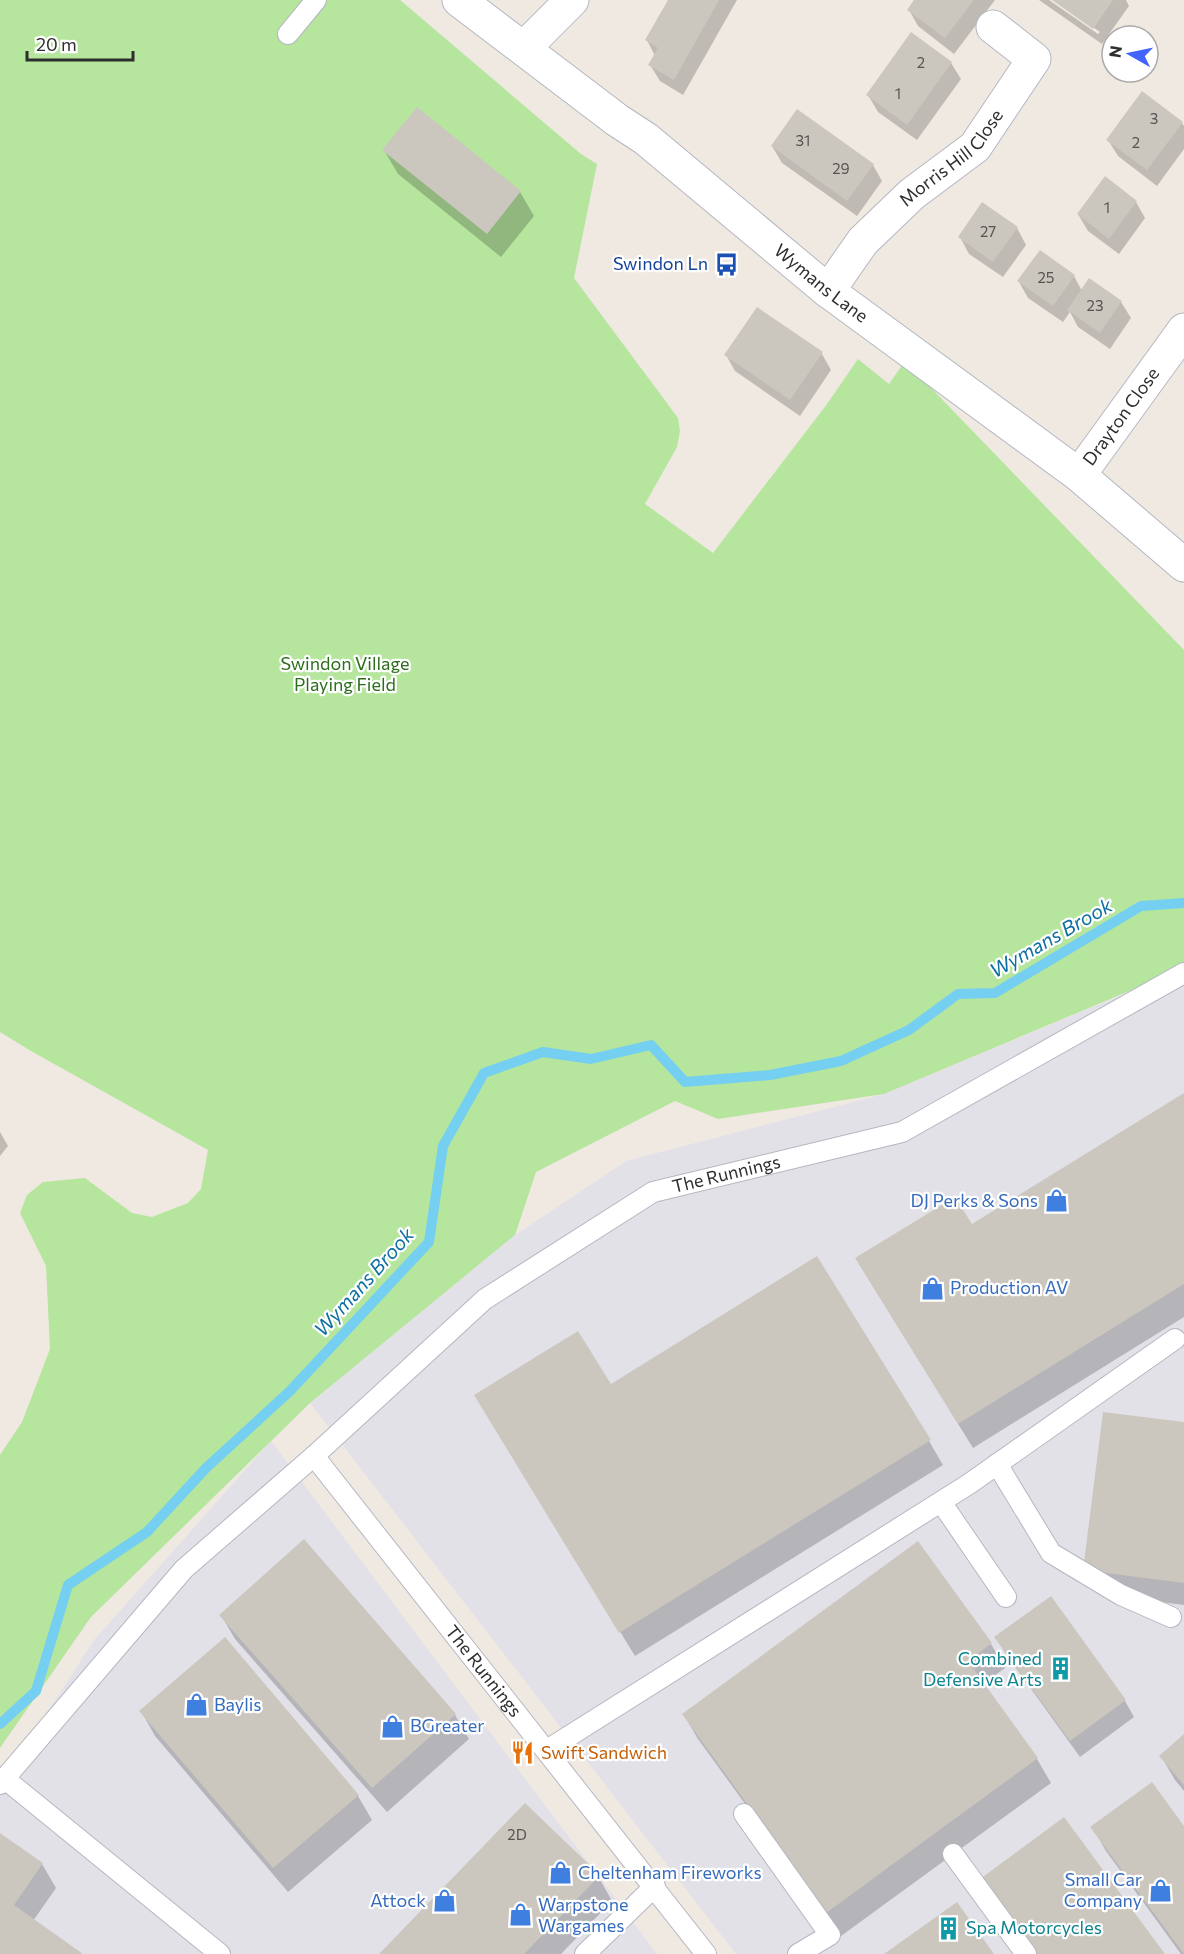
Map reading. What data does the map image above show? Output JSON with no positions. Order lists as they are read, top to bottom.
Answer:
{
  "streets": {
    "street": ["Morris Hill Close", "Wymans Lane", "Drayton Close"],
    "lane": ["The Runnings"]
  },
  "crossings": [
    ["Morris Hill Close", "Wymans Lane"],
    ["Wymans Lane", "Drayton Close"]
  ],
  "water": ["Wymans Brook"],
  "parks": ["Swindon Village Playing Field"],
  "places": {
    "bus stop": ["Swindon Ln"],
    "shop": [
      "DJ Perks & Sons",
      "Production AV",
      "Baylis",
      "BGreater",
      "Cheltenham Fireworks",
      "Small Car Company",
      "Attock",
      "Warpstone Wargames"
    ],
    "building": ["Combined Defensive Arts", "Spa Motorcycles"],
    "restaurant": ["Swift Sandwich"]
  },
  "house_numbers": [
    "2",
    "1",
    "3",
    "31",
    "2",
    "29",
    "1",
    "27",
    "25",
    "23",
    "2D"
  ],
  "scale_bar": "20 m",
  "north": "left"
}
